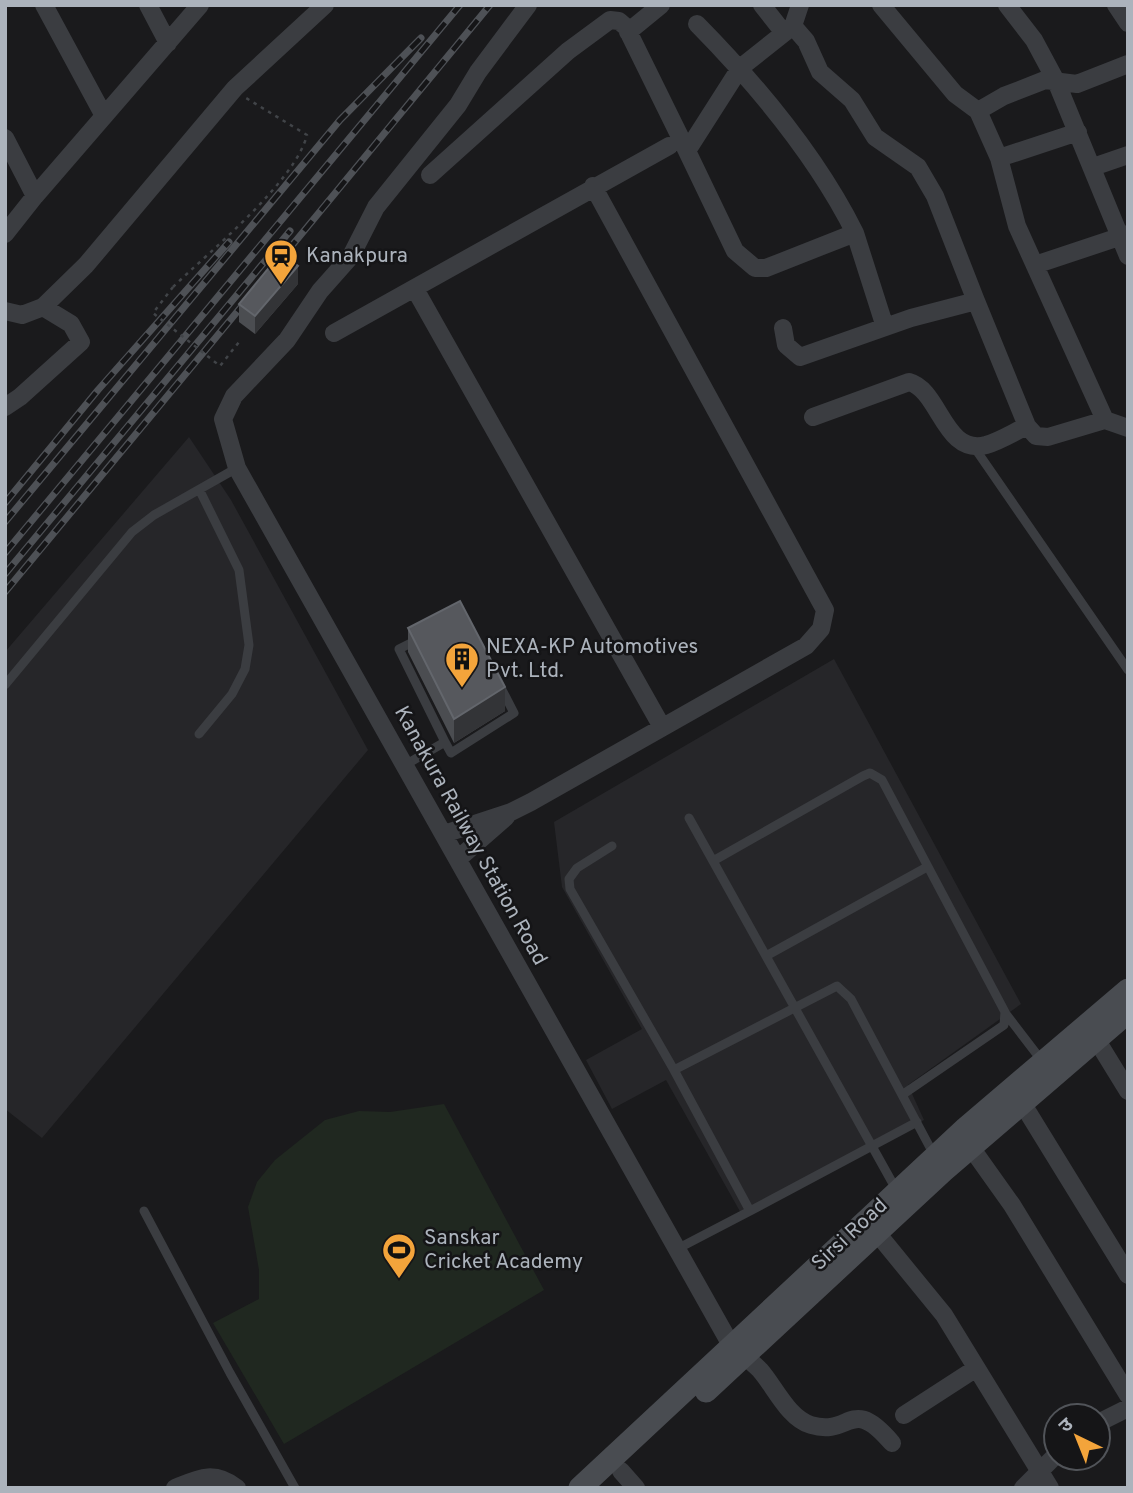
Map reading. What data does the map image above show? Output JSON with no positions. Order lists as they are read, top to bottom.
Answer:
{
  "streets": {
    "main road": ["Sirsi Road"],
    "street": ["Kanakura Railway Station Road"]
  },
  "crossings": [
    ["Kanakura Railway Station Road", "Sirsi Road"]
  ],
  "places": {
    "station": ["Kanakpura"],
    "building": ["NEXA-KP Automotives Pvt. Ltd."],
    "sports": ["Sanskar Cricket Academy"]
  },
  "north": "top left"
}
